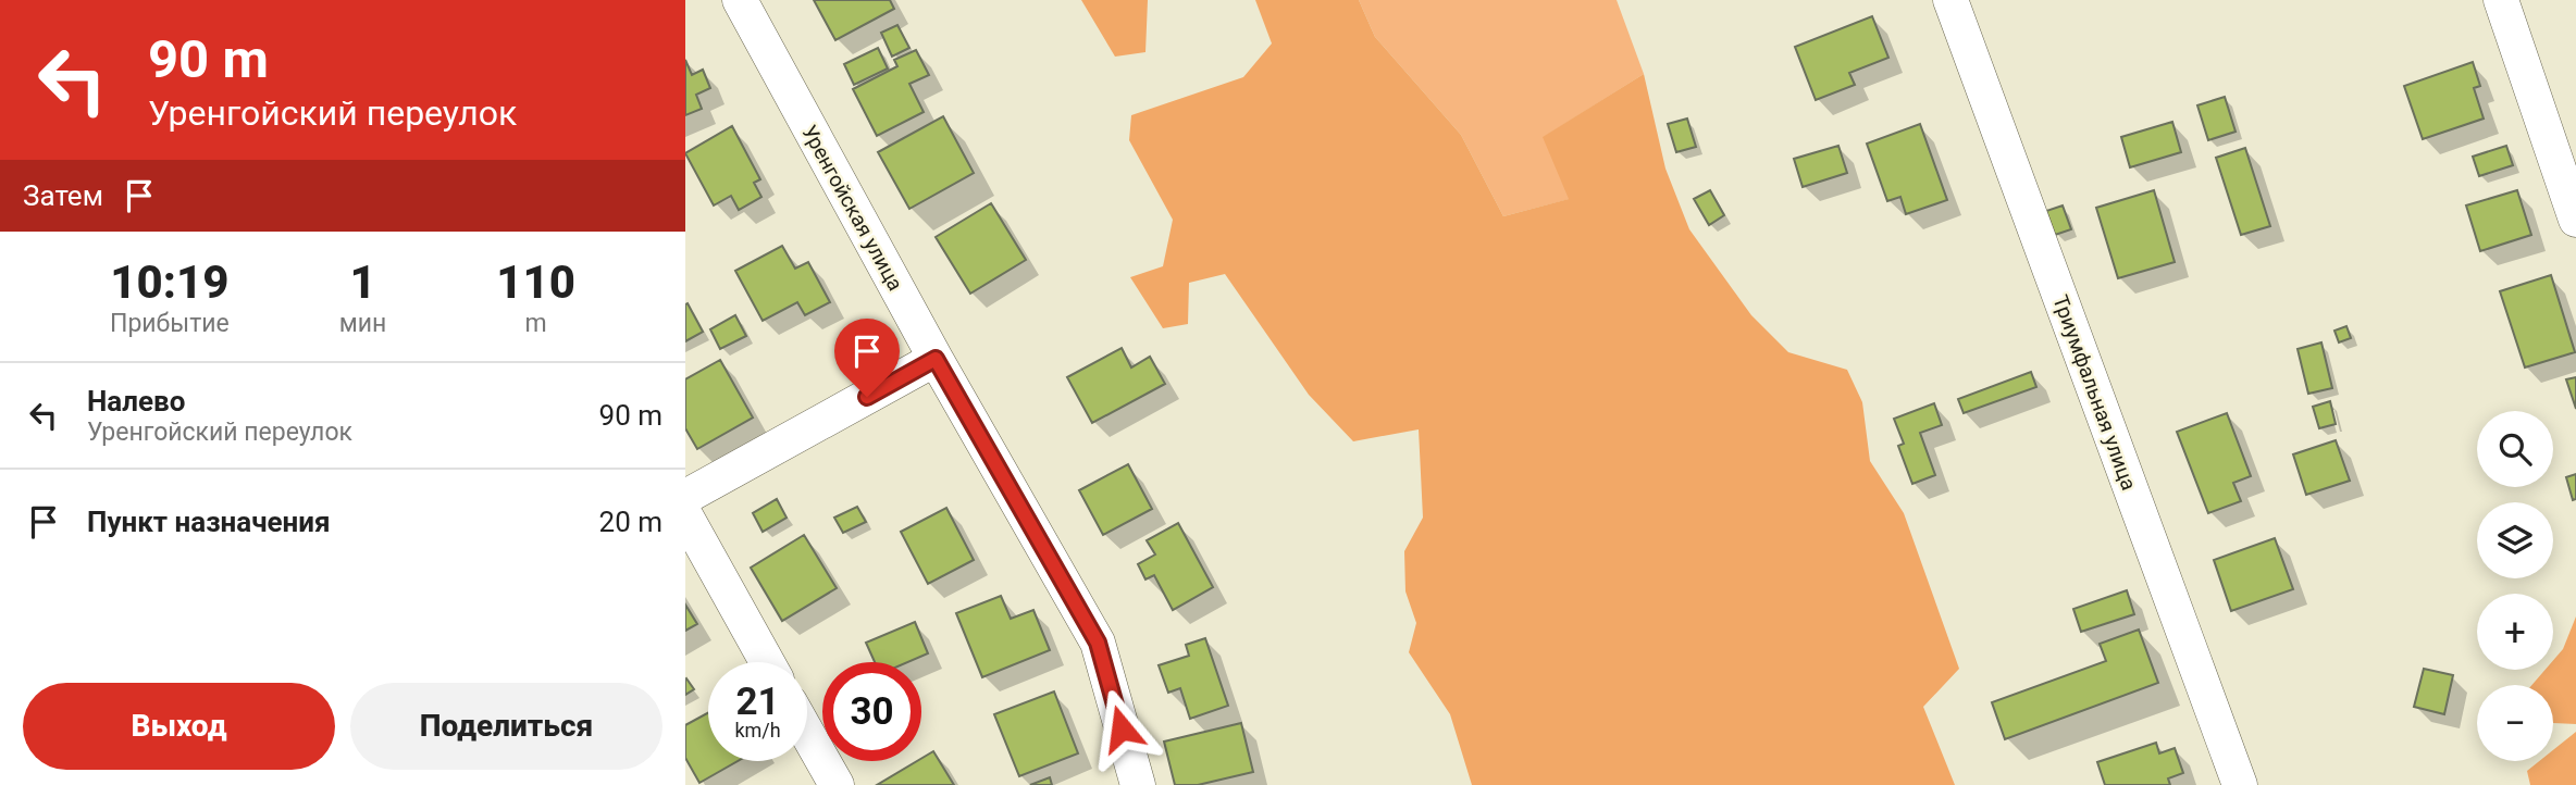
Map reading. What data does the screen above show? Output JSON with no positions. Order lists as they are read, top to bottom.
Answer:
{
  "streets": {
    "street": ["Уренгойская улица", "Триумфальная улица"]
  },
  "page": {
    "turn": ["90 m", "Уренгойский переулок"],
    "then": "Затем",
    "eta": [
      "10:19",
      "Прибытие",
      "1",
      "мин",
      "110",
      "m"
    ],
    "list": [
      {
        "name": "Налево",
        "note": "Уренгойский переулок",
        "value": "90 m"
      },
      {
        "name": "Пункт назначения",
        "value": "20 m"
      }
    ],
    "map_buttons": ["+", "−"],
    "speed": "21 km/h",
    "limit": "30",
    "buttons": ["Выход", "Поделиться"]
  }
}
